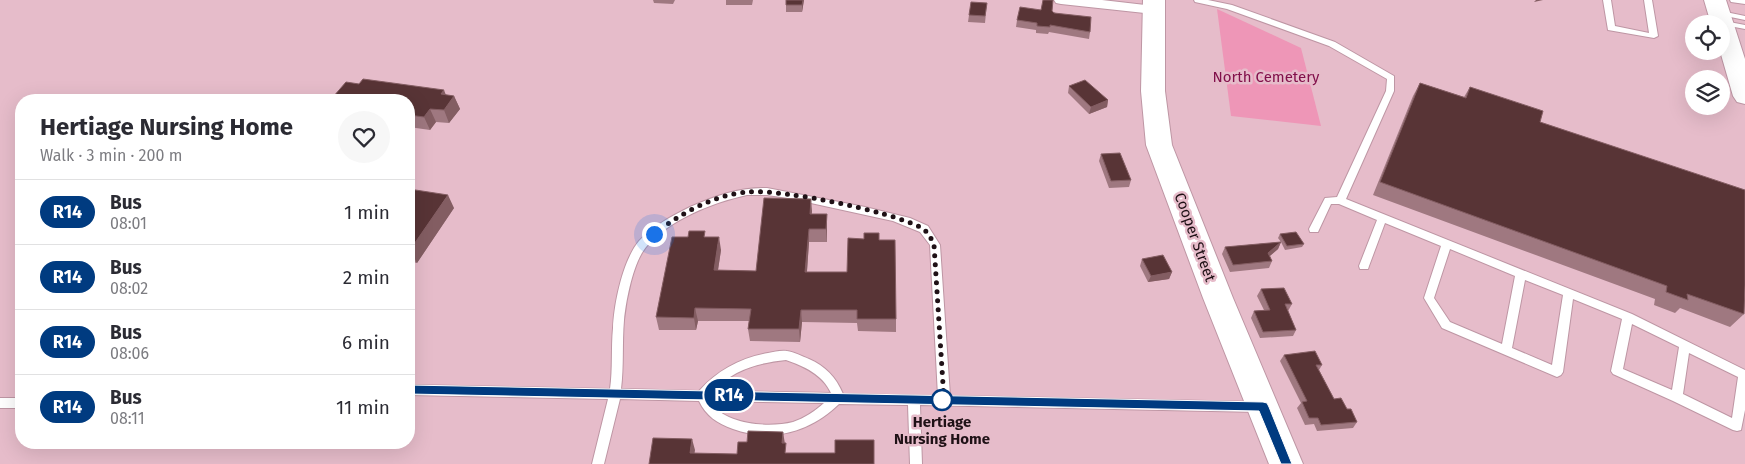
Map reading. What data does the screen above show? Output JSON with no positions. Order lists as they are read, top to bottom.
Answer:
{
  "streets": {
    "street": ["Cooper Street"]
  },
  "parks": ["North Cemetery"],
  "places": ["Hertiage Nursing Home"],
  "lines": ["bus line R14"],
  "page": {
    "on_map": "R14",
    "heading": ["Hertiage Nursing Home", "Walk · 3 min · 200 m"],
    "list": [
      {
        "mark": "R14",
        "name": "Bus",
        "note": "08:01",
        "value": "1 min"
      },
      {
        "mark": "R14",
        "name": "Bus",
        "note": "08:02",
        "value": "2 min"
      },
      {
        "mark": "R14",
        "name": "Bus",
        "note": "08:06",
        "value": "6 min"
      },
      {
        "mark": "R14",
        "name": "Bus",
        "note": "08:11",
        "value": "11 min"
      }
    ]
  }
}
